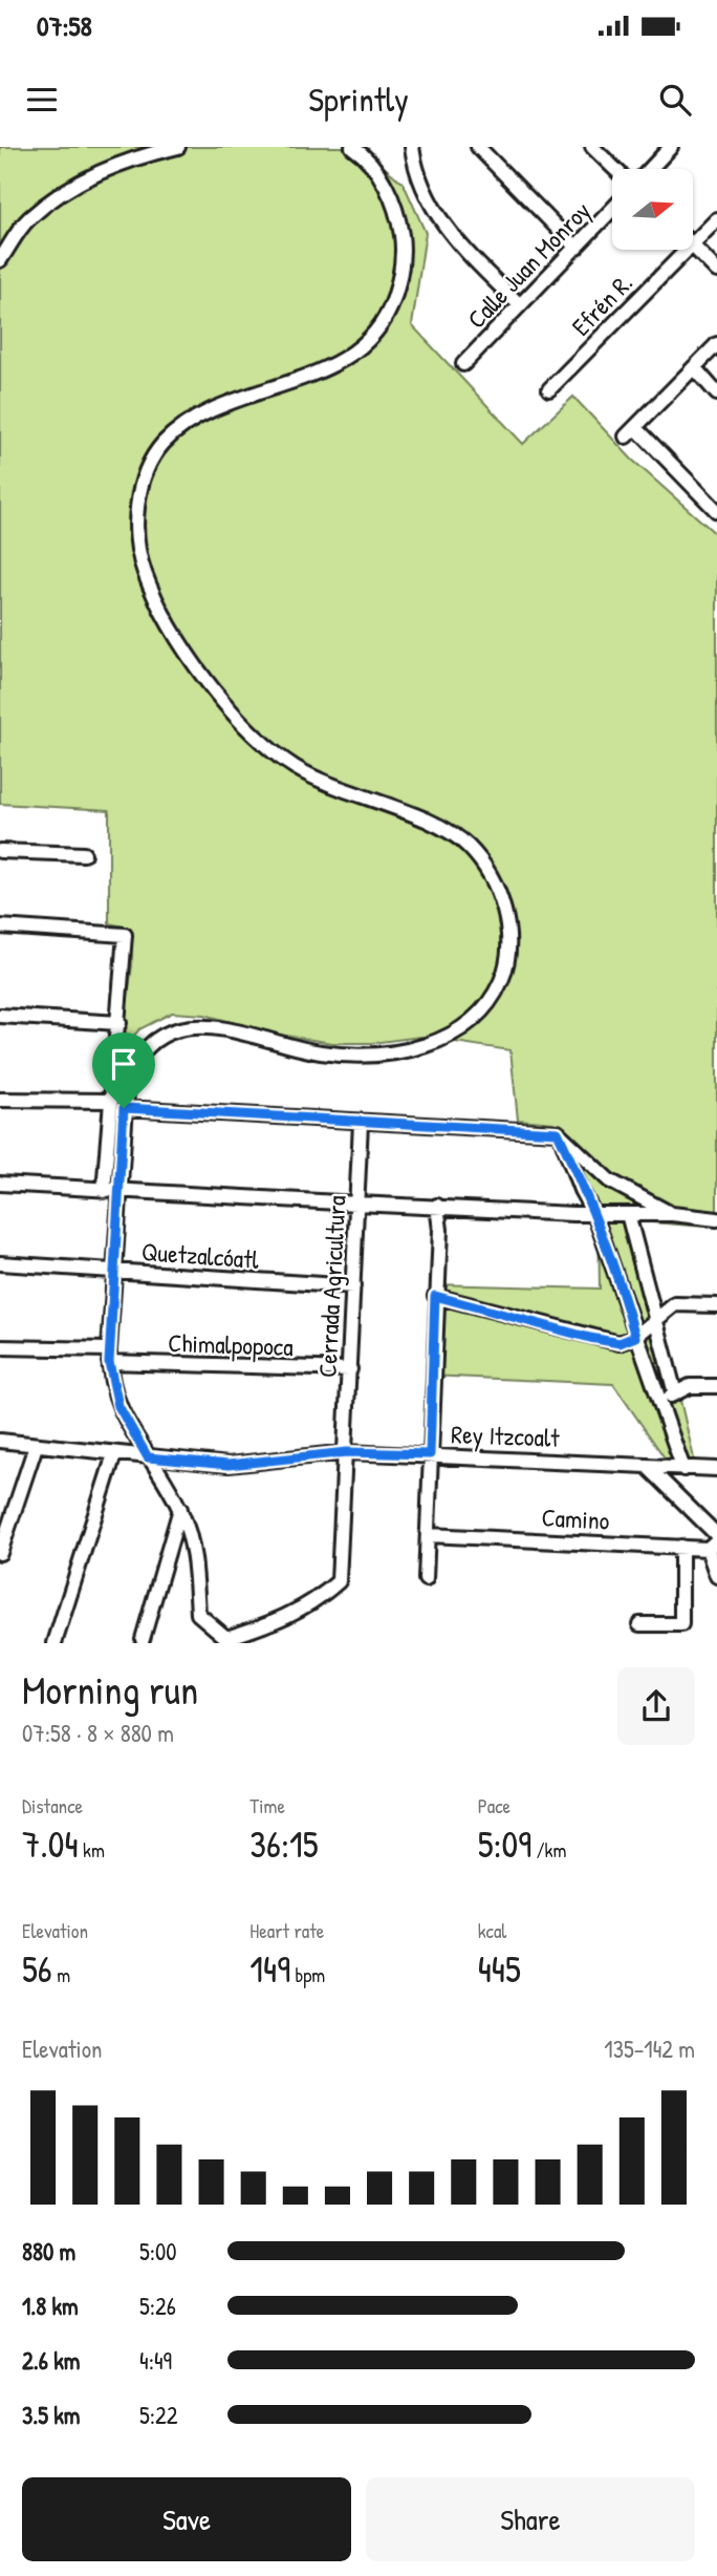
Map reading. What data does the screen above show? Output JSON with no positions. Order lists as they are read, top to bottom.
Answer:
{
  "streets": {
    "street": [
      "Calle Juan Monroy",
      "Efrén R.",
      "Quetzalcóatl",
      "Cerrada Agricultura",
      "Chimalpopoca",
      "Rey Itzcoalt",
      "Camino"
    ]
  },
  "crossings": [
    ["Quetzalcóatl", "Cerrada Agricultura"],
    ["Cerrada Agricultura", "Chimalpopoca"],
    ["Cerrada Agricultura", "Rey Itzcoalt"]
  ],
  "north": "right",
  "page": {
    "status": "07:58",
    "header": "Sprintly",
    "heading": ["Morning run", "07:58 · 8 × 880 m"],
    "stats": [
      ["Distance", "7.04 km"],
      ["Time", "36:15"],
      ["Pace", "5:09 /km"],
      ["Elevation", "56 m"],
      ["Heart rate", "149 bpm"],
      ["kcal", "445"]
    ],
    "chart": ["Elevation", "135–142 m"],
    "list": [
      {
        "name": "880 m",
        "note": "5:00"
      },
      {
        "name": "1.8 km",
        "note": "5:26"
      },
      {
        "name": "2.6 km",
        "note": "4:49"
      },
      {
        "name": "3.5 km",
        "note": "5:22"
      }
    ],
    "buttons": ["Save", "Share"]
  }
}
